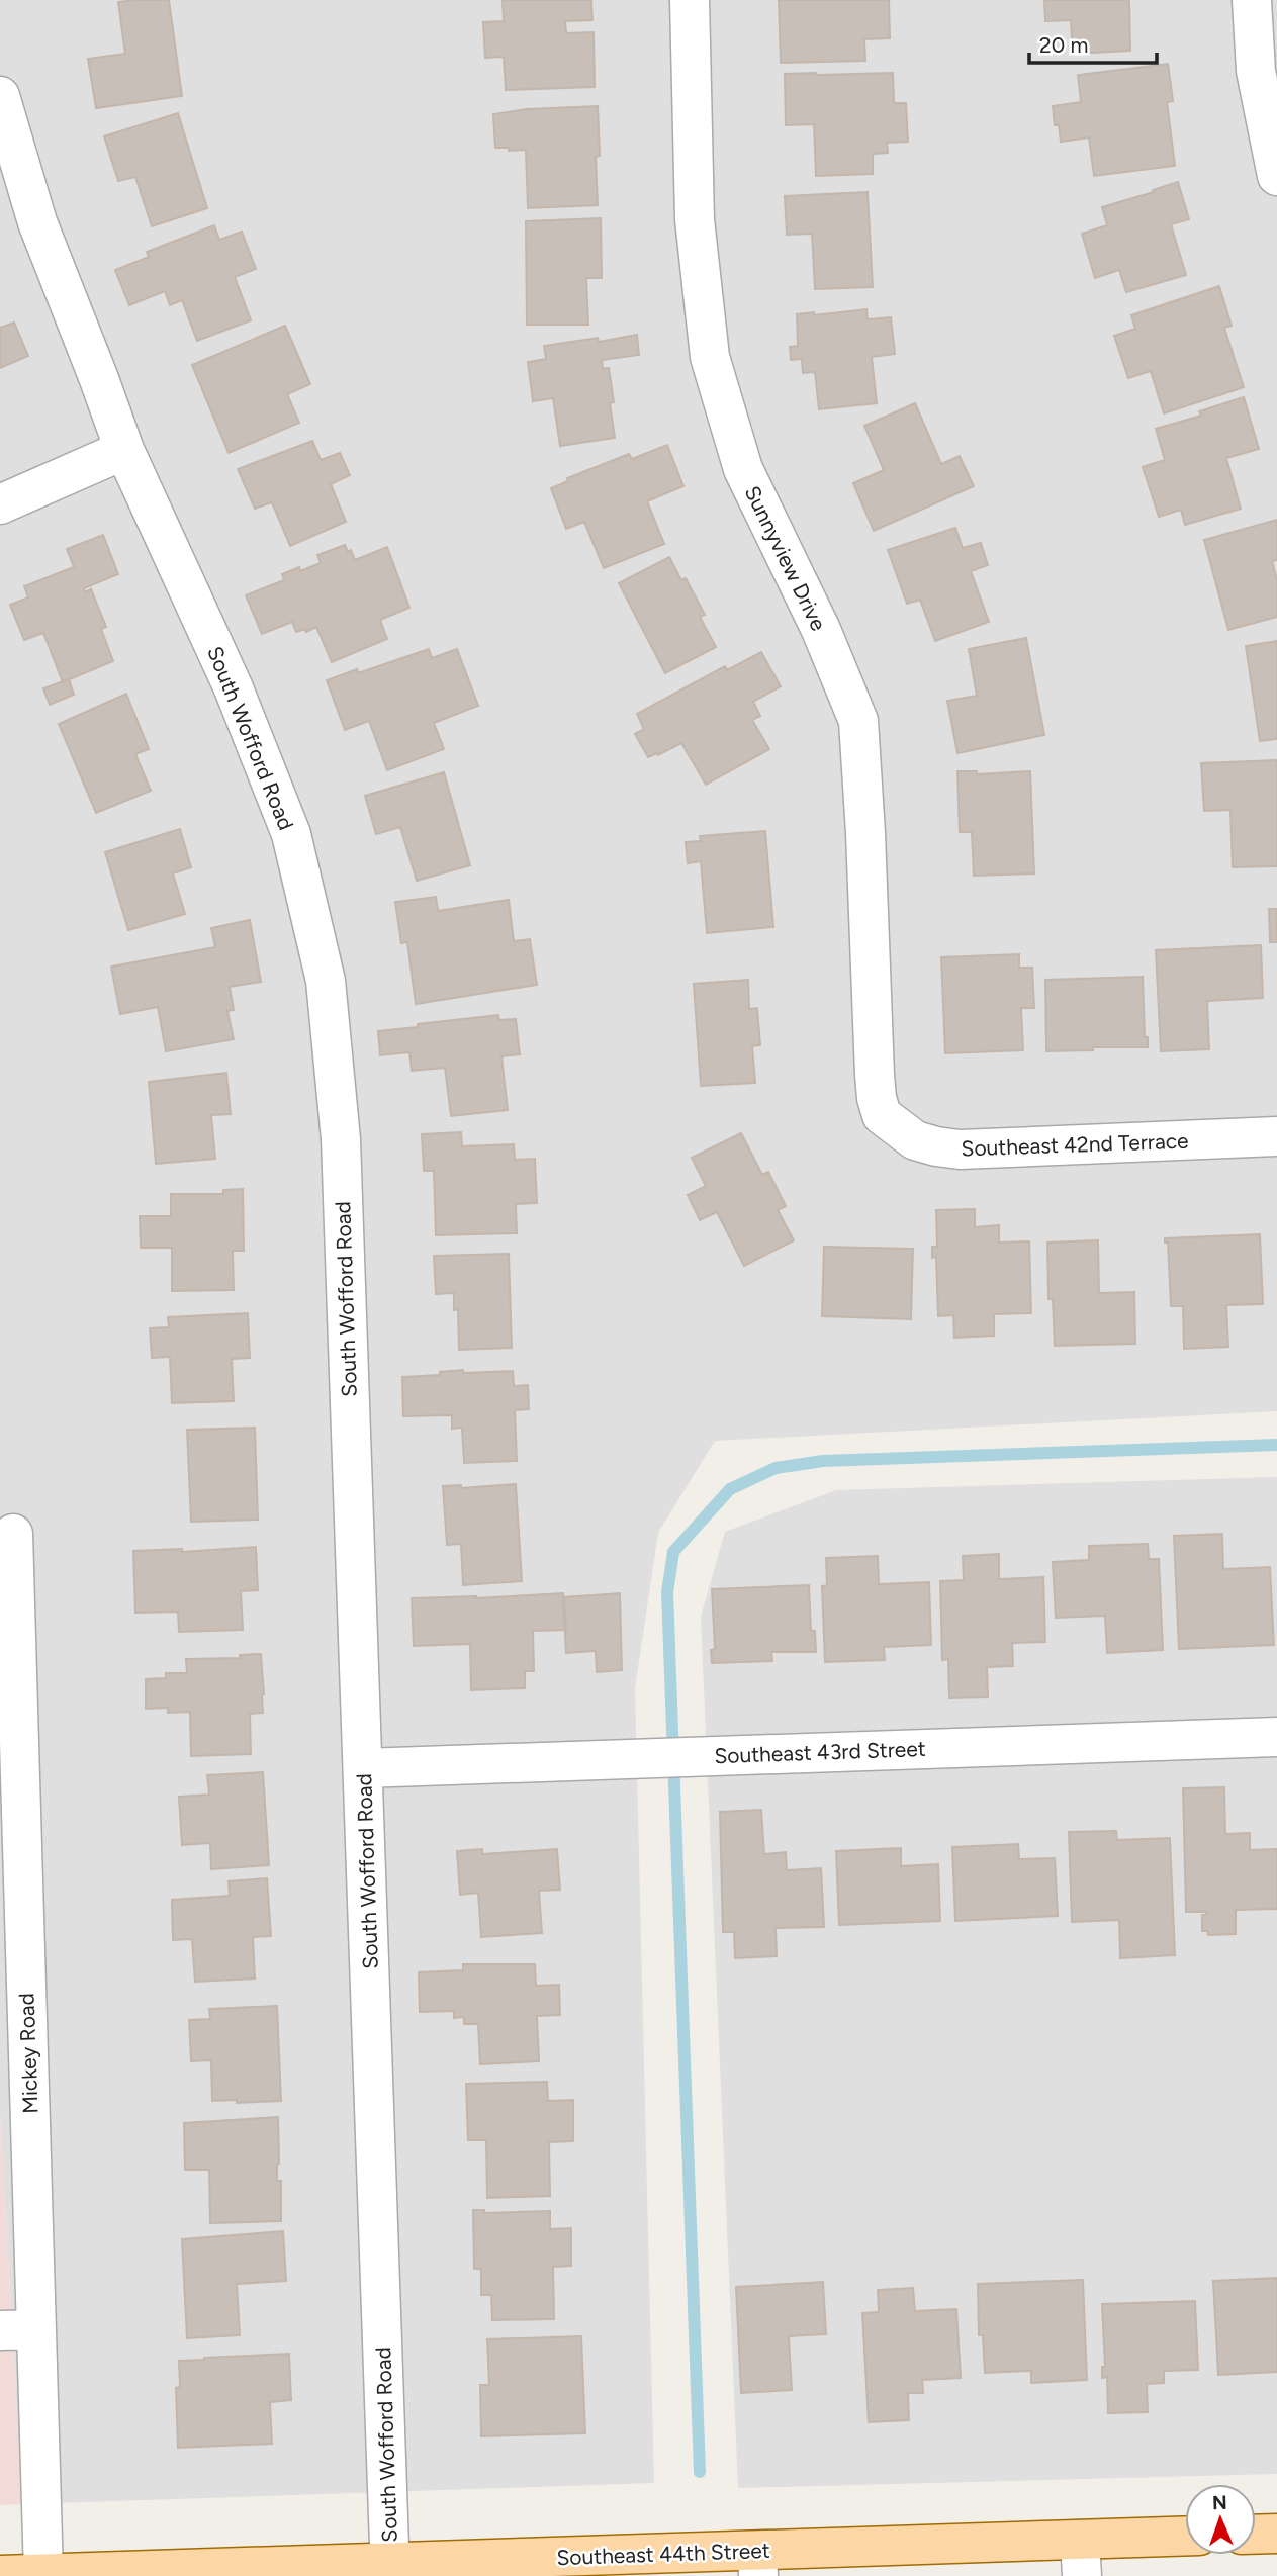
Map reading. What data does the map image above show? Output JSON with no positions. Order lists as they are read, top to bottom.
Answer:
{
  "streets": {
    "main road": ["Southeast 44th Street"],
    "street": [
      "Sunnyview Drive",
      "South Wofford Road",
      "Southeast 42nd Terrace",
      "Southeast 43rd Street",
      "Mickey Road"
    ]
  },
  "crossings": [
    ["Sunnyview Drive", "Southeast 42nd Terrace"],
    ["South Wofford Road", "Southeast 43rd Street"],
    ["South Wofford Road", "Southeast 44th Street"],
    ["Mickey Road", "Southeast 44th Street"]
  ],
  "scale_bar": "20 m",
  "north": "top"
}
